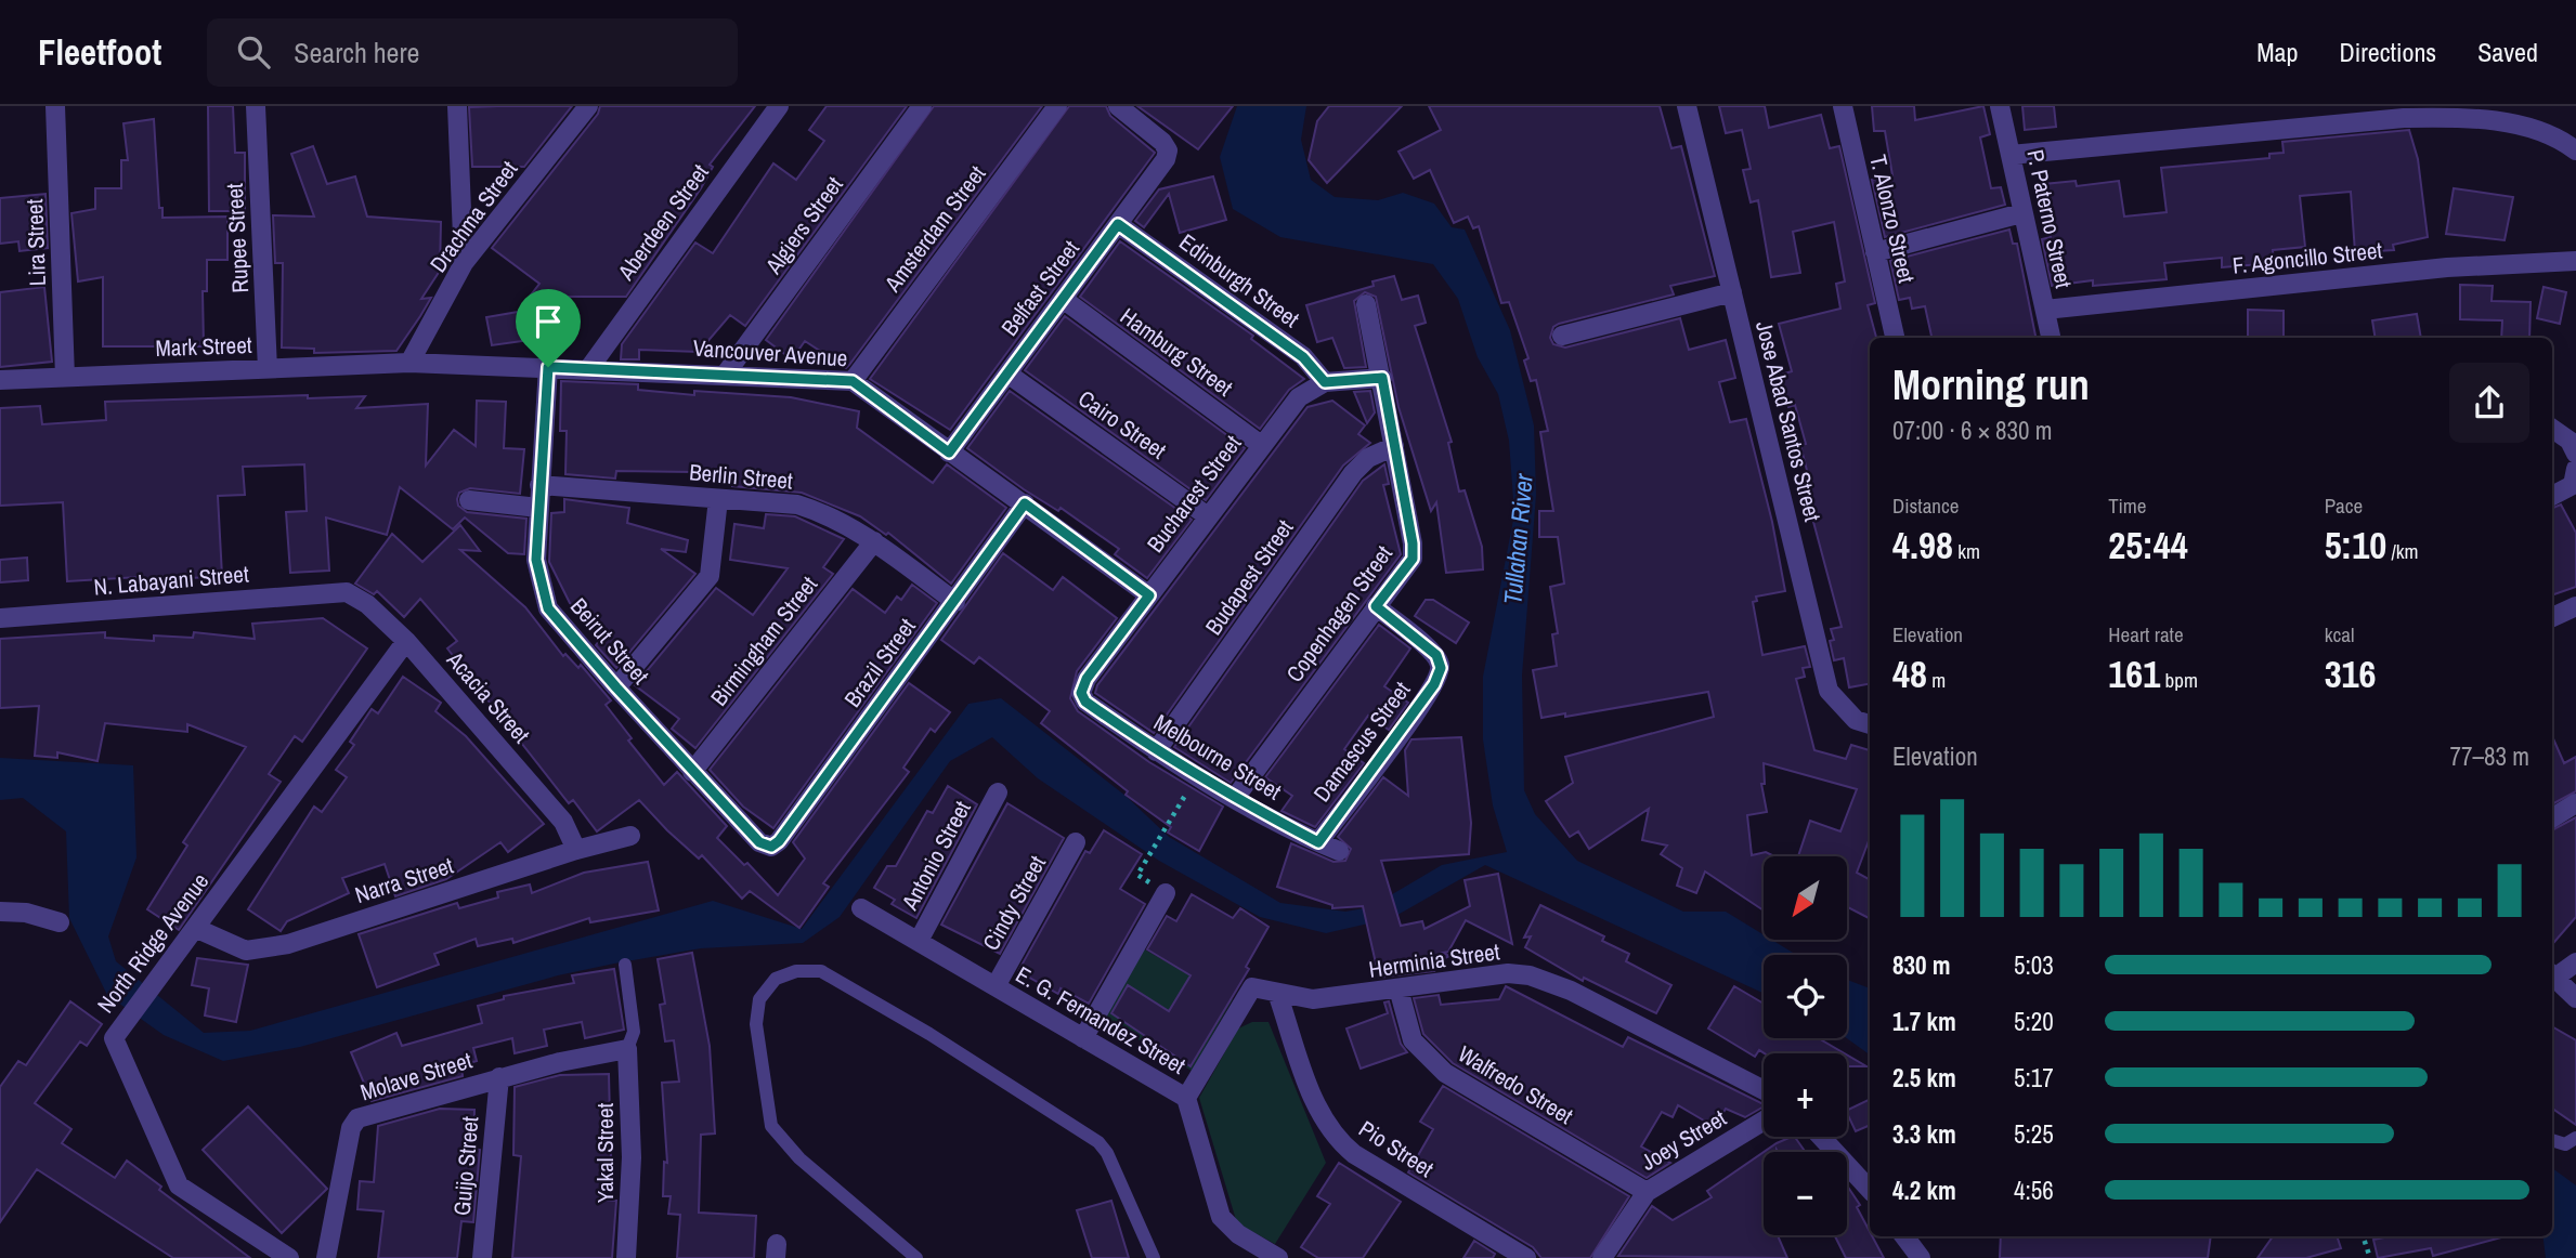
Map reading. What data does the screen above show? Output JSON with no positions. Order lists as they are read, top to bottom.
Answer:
{
  "streets": {
    "street": [
      "Drachma Street",
      "T. Alonzo Street",
      "P. Paterno Street",
      "Aberdeen Street",
      "Algiers Street",
      "Amsterdam Street",
      "Rupee Street",
      "Lira Street",
      "F. Agoncillo Street",
      "Edinburgh Street",
      "Belfast Street",
      "Mark Street",
      "Hamburg Street",
      "Vancouver Avenue",
      "Jose Abad Santos Street",
      "Cairo Street",
      "Berlin Street",
      "Bucharest Street",
      "Budapest Street",
      "N. Labayani Street",
      "Copenhagen Street",
      "Beirut Street",
      "Birmingham Street",
      "Brazil Street",
      "Acacia Street",
      "Damascus Street",
      "Melbourne Street",
      "Antonio Street",
      "Narra Street",
      "Cindy Street",
      "North Ridge Avenue",
      "Herminia Street",
      "E. G. Fernandez Street",
      "Molave Street",
      "Walfredo Street",
      "Joey Street",
      "Pio Street",
      "Yakal Street",
      "Guijo Street"
    ]
  },
  "crossings": [
    ["Drachma Street", "Mark Street"],
    ["Drachma Street", "Vancouver Avenue"],
    ["P. Paterno Street", "F. Agoncillo Street"],
    ["Aberdeen Street", "Vancouver Avenue"],
    ["Algiers Street", "Vancouver Avenue"],
    ["Amsterdam Street", "Vancouver Avenue"],
    ["Rupee Street", "Mark Street"],
    ["Lira Street", "Mark Street"],
    ["Edinburgh Street", "Belfast Street"],
    ["Edinburgh Street", "Bucharest Street"],
    ["Belfast Street", "Hamburg Street"],
    ["Belfast Street", "Vancouver Avenue"],
    ["Belfast Street", "Cairo Street"],
    ["Mark Street", "Vancouver Avenue"],
    ["Hamburg Street", "Bucharest Street"],
    ["Vancouver Avenue", "Bucharest Street"],
    ["Vancouver Avenue", "Beirut Street"],
    ["Vancouver Avenue", "Brazil Street"],
    ["Cairo Street", "Bucharest Street"],
    ["Berlin Street", "Beirut Street"],
    ["Berlin Street", "Birmingham Street"],
    ["Berlin Street", "Brazil Street"],
    ["Bucharest Street", "Melbourne Street"],
    ["Budapest Street", "Copenhagen Street"],
    ["Budapest Street", "Melbourne Street"],
    ["N. Labayani Street", "Acacia Street"],
    ["Copenhagen Street", "Damascus Street"],
    ["Copenhagen Street", "Melbourne Street"],
    ["Beirut Street", "Birmingham Street"],
    ["Beirut Street", "Brazil Street"],
    ["Acacia Street", "Narra Street"],
    ["Acacia Street", "North Ridge Avenue"],
    ["Damascus Street", "Melbourne Street"],
    ["Antonio Street", "E. G. Fernandez Street"],
    ["Narra Street", "North Ridge Avenue"],
    ["Cindy Street", "E. G. Fernandez Street"],
    ["Herminia Street", "E. G. Fernandez Street"],
    ["Herminia Street", "Walfredo Street"],
    ["Herminia Street", "Pio Street"],
    ["Molave Street", "Yakal Street"],
    ["Molave Street", "Guijo Street"],
    ["Walfredo Street", "Joey Street"]
  ],
  "water": ["Tullahan River"],
  "north": "bottom left",
  "page": {
    "header": "Fleetfoot",
    "search": "Search here",
    "nav": ["Map", "Directions", "Saved"],
    "heading": ["Morning run", "07:00 · 6 × 830 m"],
    "stats": [
      ["Distance", "4.98 km"],
      ["Time", "25:44"],
      ["Pace", "5:10 /km"],
      ["Elevation", "48 m"],
      ["Heart rate", "161 bpm"],
      ["kcal", "316"]
    ],
    "chart": ["Elevation", "77–83 m"],
    "map_buttons": ["+", "−"],
    "list": [
      {
        "name": "830 m",
        "note": "5:03"
      },
      {
        "name": "1.7 km",
        "note": "5:20"
      },
      {
        "name": "2.5 km",
        "note": "5:17"
      },
      {
        "name": "3.3 km",
        "note": "5:25"
      },
      {
        "name": "4.2 km",
        "note": "4:56"
      }
    ]
  }
}
